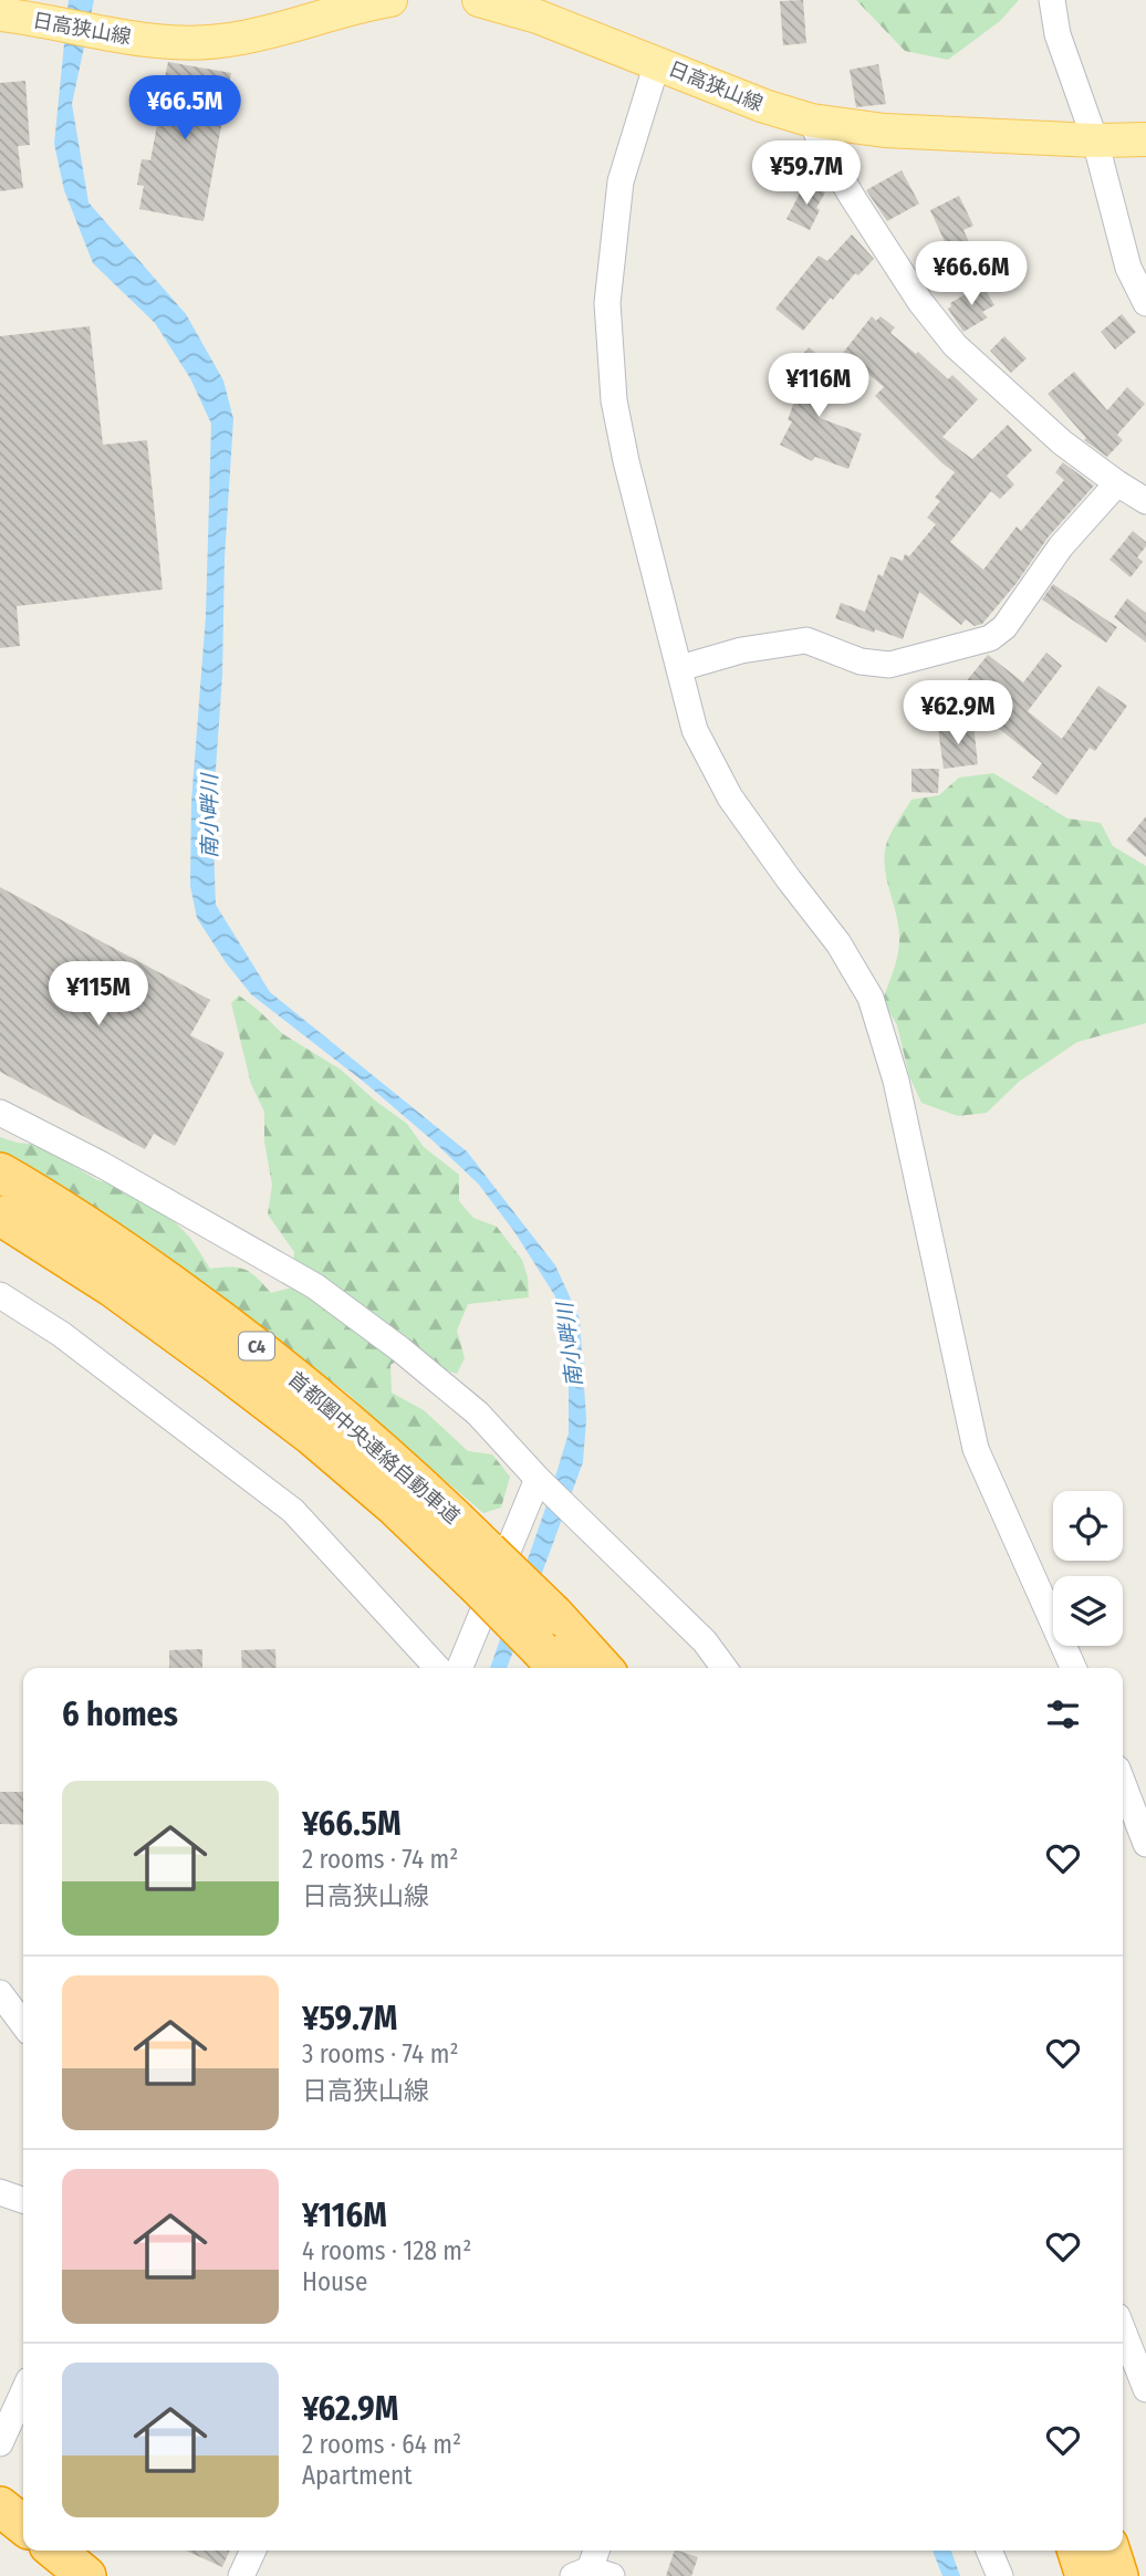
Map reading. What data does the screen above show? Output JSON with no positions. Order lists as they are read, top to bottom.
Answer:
{
  "streets": {
    "highway": ["C4", "首都圏中央連絡自動車道"],
    "main road": ["日高狭山線"]
  },
  "water": ["南小畔川"],
  "page": {
    "price": [
      "¥66.5M",
      "¥59.7M",
      "¥66.6M",
      "¥116M",
      "¥62.9M",
      "¥115M"
    ],
    "heading": "6 homes",
    "list": [
      {
        "name": "¥66.5M",
        "note": "2 rooms · 74 m² · 日高狭山線"
      },
      {
        "name": "¥59.7M",
        "note": "3 rooms · 74 m² · 日高狭山線"
      },
      {
        "name": "¥116M",
        "note": "4 rooms · 128 m² · House"
      },
      {
        "name": "¥62.9M",
        "note": "2 rooms · 64 m² · Apartment"
      }
    ]
  }
}
